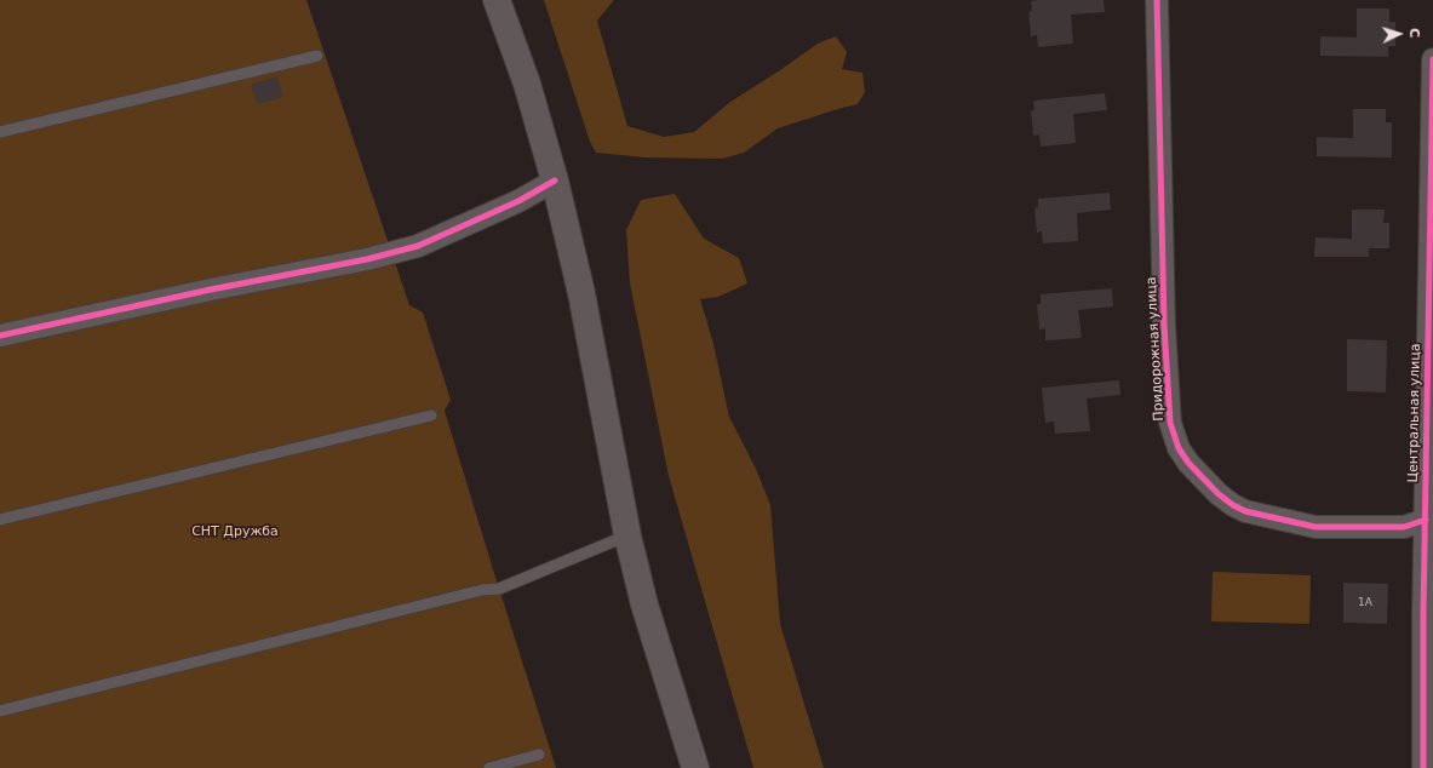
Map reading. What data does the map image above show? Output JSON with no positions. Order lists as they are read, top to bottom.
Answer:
{
  "streets": {
    "street": ["Придорожная улица", "Центральная улица"]
  },
  "crossings": [
    ["Придорожная улица", "Центральная улица"]
  ],
  "parks": ["СНТ Дружба"],
  "house_numbers": ["1А"],
  "north": "right"
}
